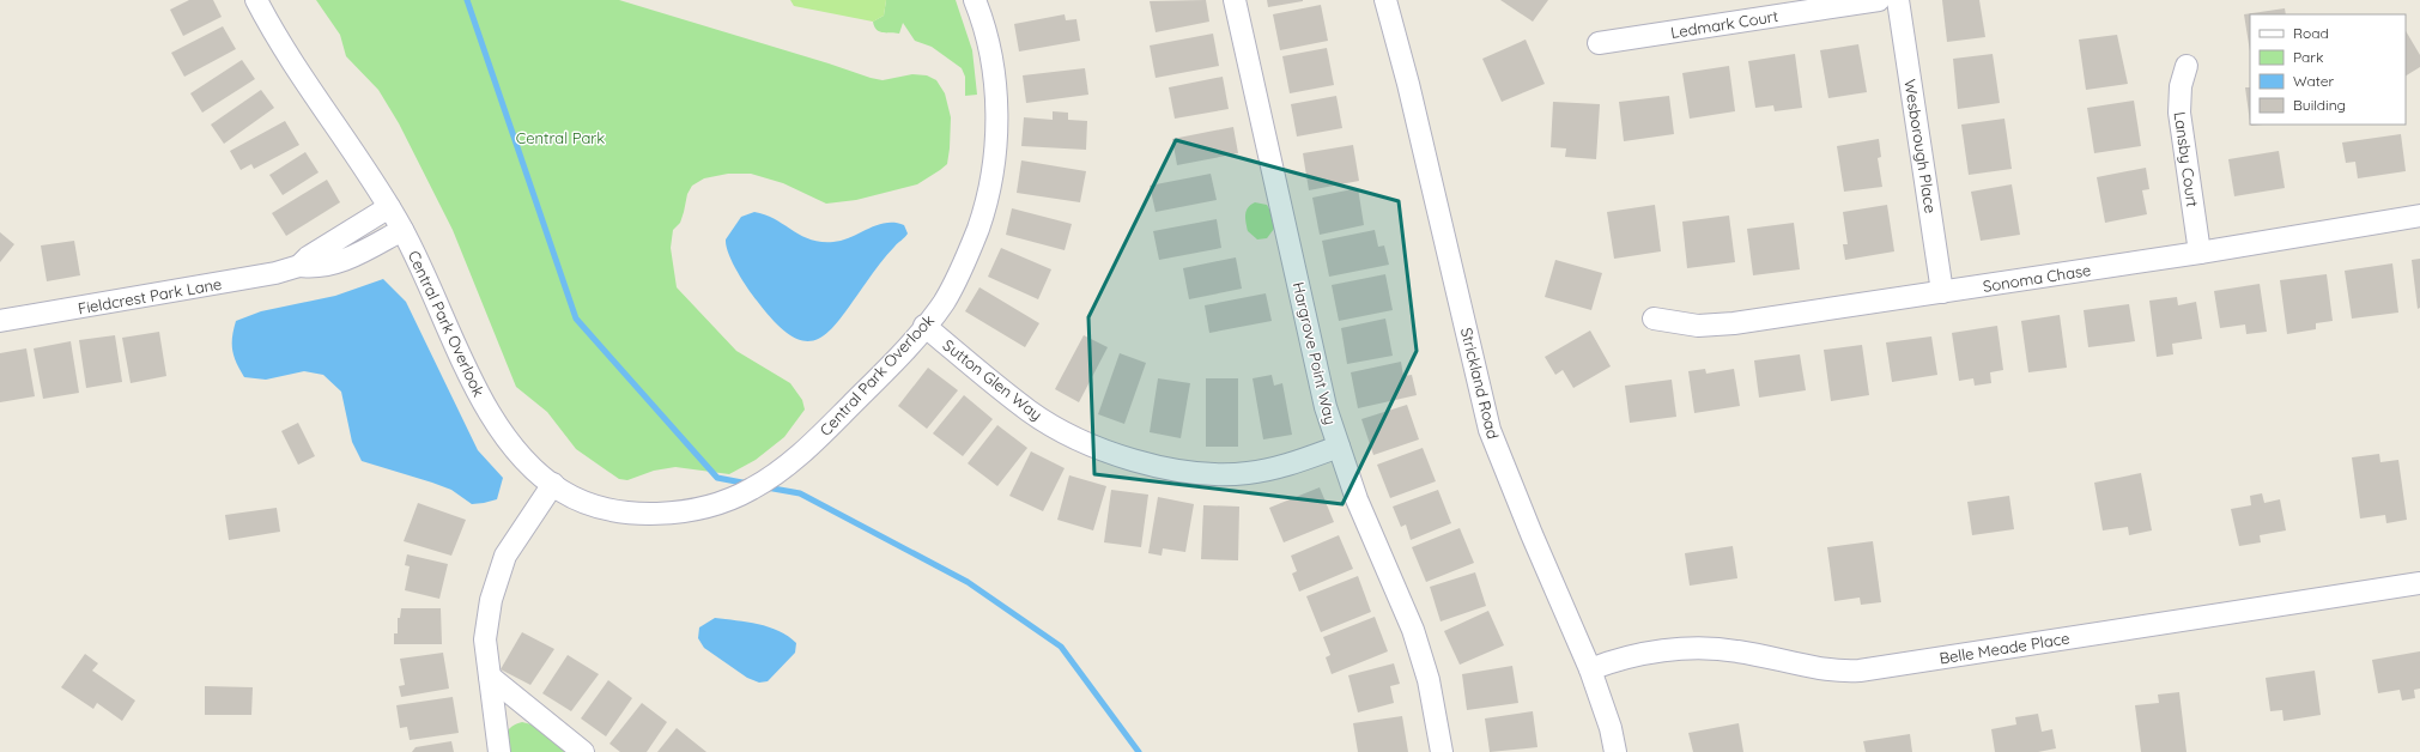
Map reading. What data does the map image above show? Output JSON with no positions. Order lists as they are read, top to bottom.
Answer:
{
  "streets": {
    "street": [
      "Ledmark Court",
      "Wesborough Place",
      "Lansby Court",
      "Sonoma Chase",
      "Fieldcrest Park Lane",
      "Central Park Overlook",
      "Hargrove Point Way",
      "Sutton Glen Way",
      "Strickland Road",
      "Belle Meade Place"
    ]
  },
  "crossings": [
    ["Wesborough Place", "Sonoma Chase"],
    ["Lansby Court", "Sonoma Chase"],
    ["Fieldcrest Park Lane", "Central Park Overlook"],
    ["Central Park Overlook", "Sutton Glen Way"],
    ["Hargrove Point Way", "Sutton Glen Way"],
    ["Strickland Road", "Belle Meade Place"]
  ],
  "parks": ["Central Park"],
  "legend": [
    "Road",
    "Park",
    "Water",
    "Building"
  ]
}
